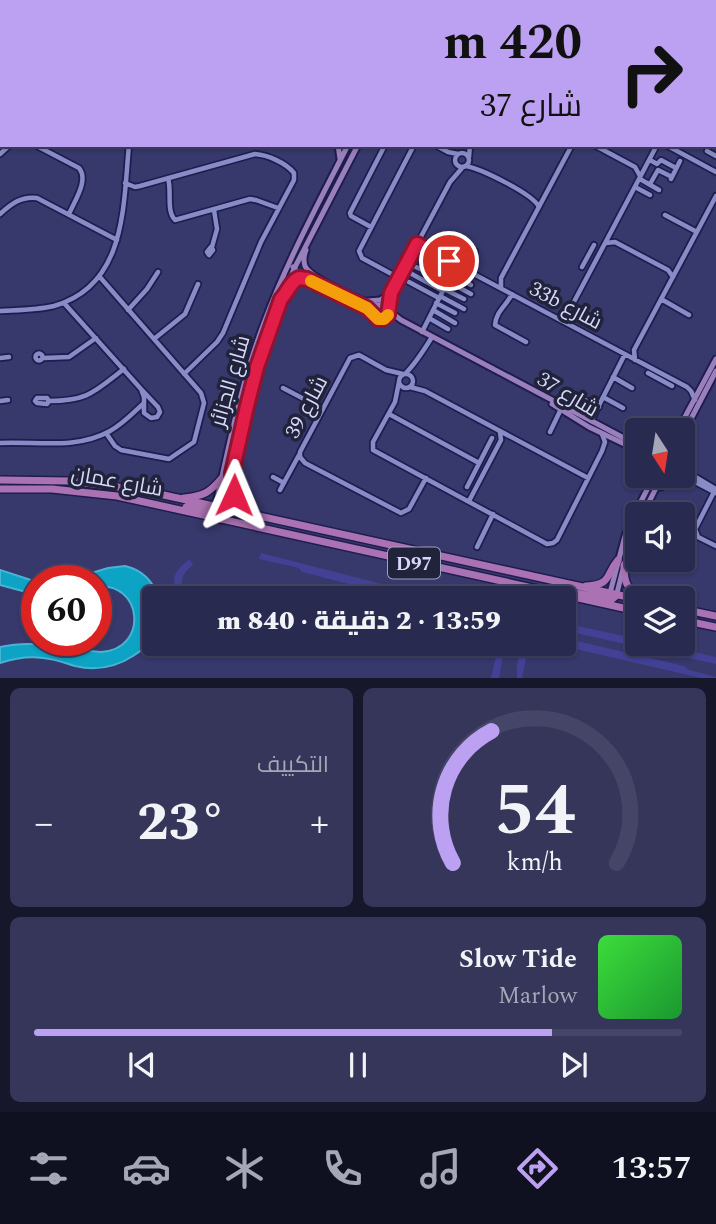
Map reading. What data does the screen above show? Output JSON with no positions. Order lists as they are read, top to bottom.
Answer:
{
  "streets": {
    "main road": ["شارع عمان", "D97"],
    "street": [
      "33b شارع",
      "شارع الجزائر",
      "شارع 37",
      "شارع 39"
    ]
  },
  "crossings": [
    ["شارع الجزائر", "شارع عمان"]
  ],
  "north": "bottom",
  "page": {
    "turn": ["420 m", "شارع 37"],
    "limit": "60",
    "trip": "13:59 · 2 دقيقة · 840 m",
    "tile": "التكييف",
    "heat": ["−", "23°", "+"],
    "song": ["Slow Tide", "Marlow"],
    "tabs": "13:57",
    "gauge": ["54", "km/h"]
  }
}
